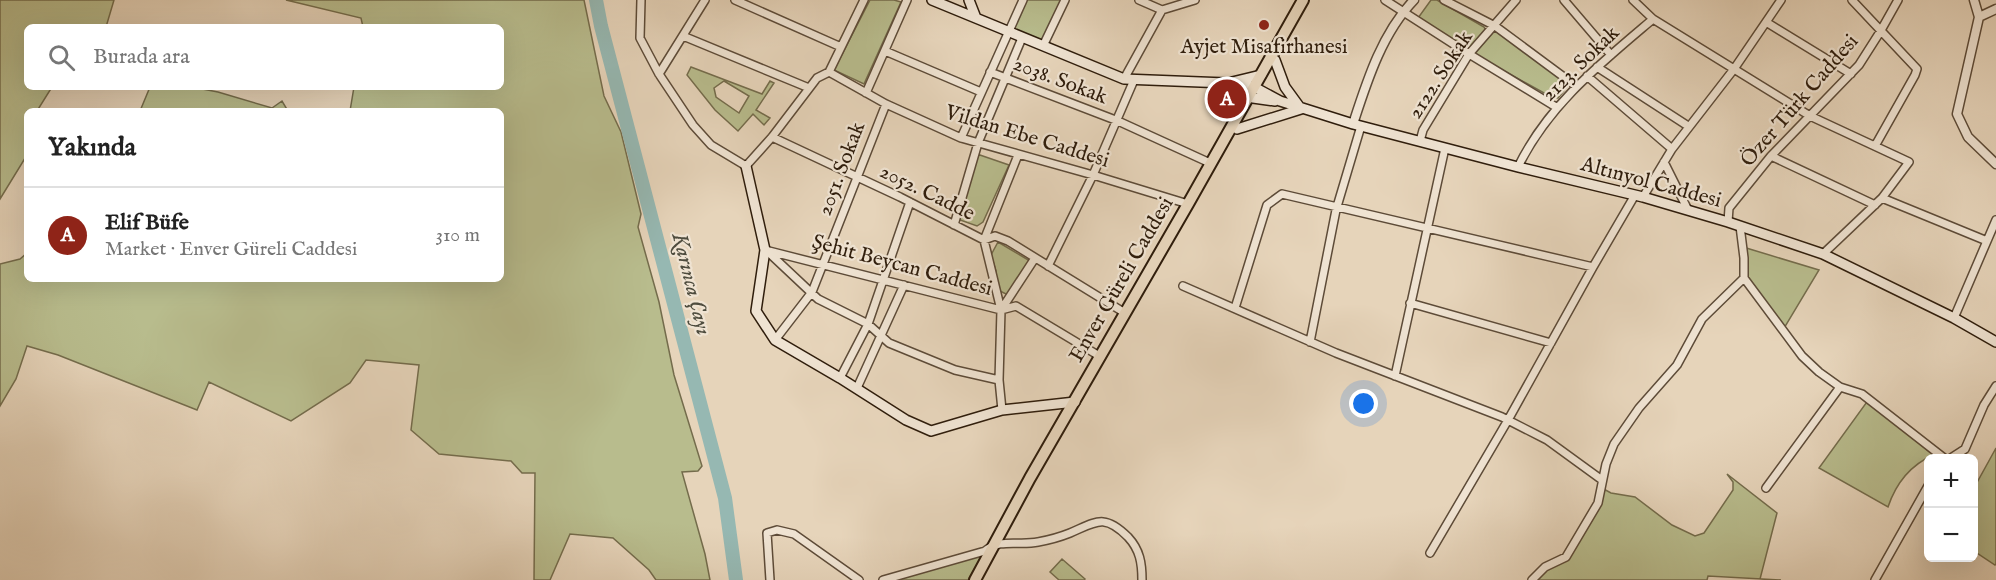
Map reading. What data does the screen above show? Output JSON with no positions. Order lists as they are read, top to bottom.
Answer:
{
  "streets": {
    "main road": ["Altınyol Caddesi", "Enver Güreli Caddesi"],
    "street": [
      "2123. Sokak",
      "2122. Sokak",
      "2038. Sokak",
      "Özer Türk Caddesi",
      "Vildan Ebe Caddesi",
      "2051. Sokak",
      "2052. Cadde",
      "Şehit Beycan Caddesi"
    ]
  },
  "crossings": [
    ["2123. Sokak", "Altınyol Caddesi"],
    ["2122. Sokak", "Altınyol Caddesi"],
    ["2038. Sokak", "Enver Güreli Caddesi"],
    ["Özer Türk Caddesi", "Altınyol Caddesi"],
    ["Vildan Ebe Caddesi", "2051. Sokak"],
    ["Vildan Ebe Caddesi", "Enver Güreli Caddesi"],
    ["2051. Sokak", "2052. Cadde"],
    ["2051. Sokak", "Şehit Beycan Caddesi"],
    ["Altınyol Caddesi", "Enver Güreli Caddesi"],
    ["2052. Cadde", "Enver Güreli Caddesi"],
    ["Şehit Beycan Caddesi", "Enver Güreli Caddesi"]
  ],
  "water": ["Karınca Çayı"],
  "places": ["Ayjet Misafirhanesi"],
  "page": {
    "search": "Burada ara",
    "pins": "A",
    "heading": "Yakında",
    "list": [
      {
        "mark": "A",
        "name": "Elif Büfe",
        "note": "Market · Enver Güreli Caddesi",
        "value": "310 m"
      }
    ],
    "map_buttons": ["+", "−"]
  }
}
